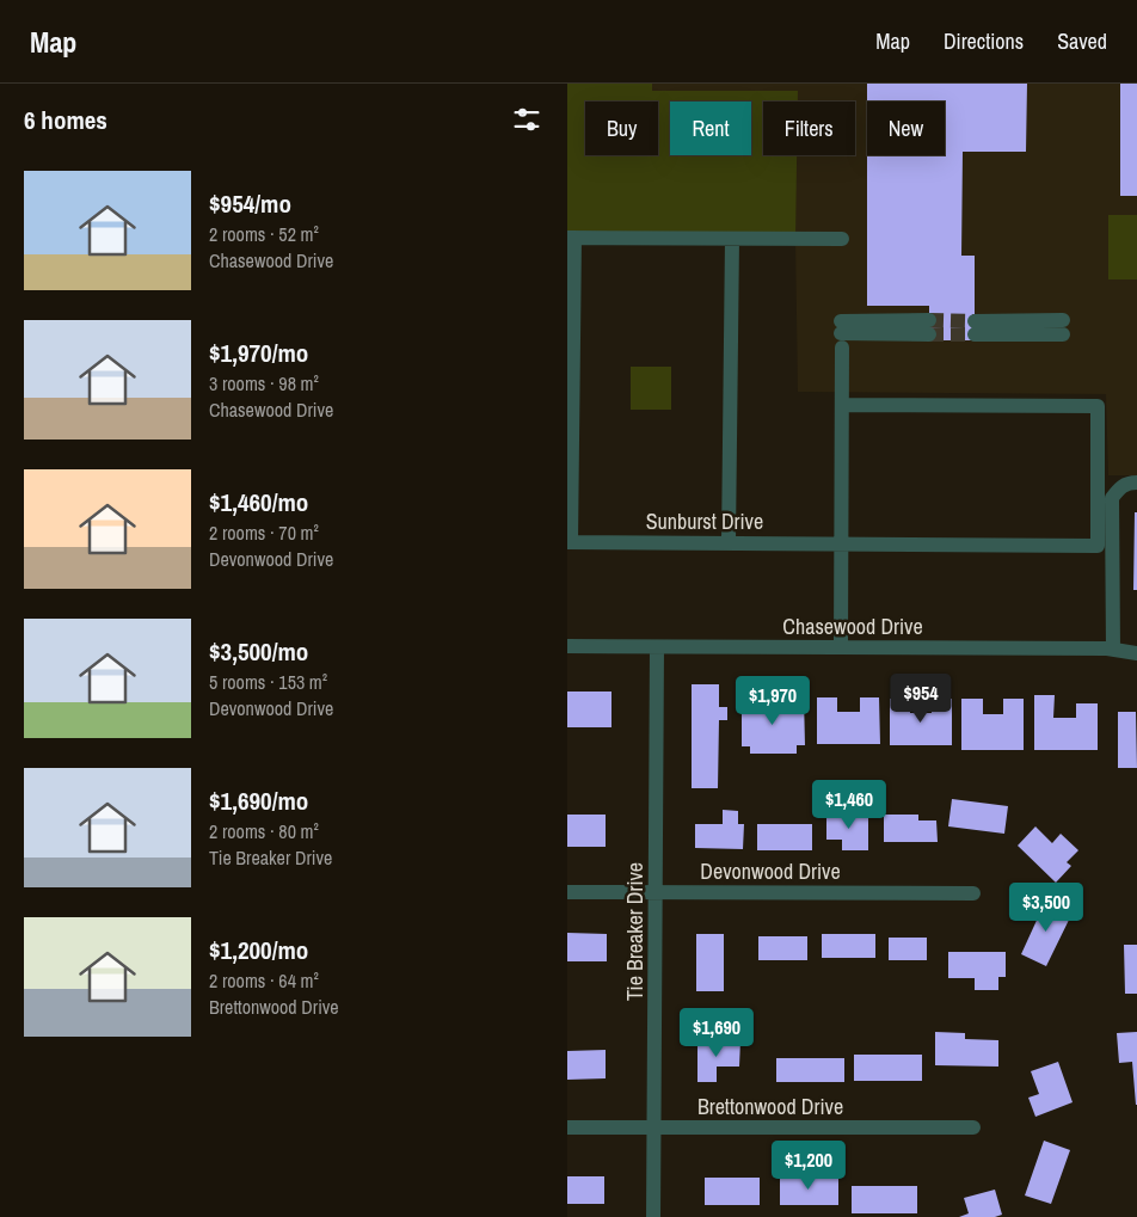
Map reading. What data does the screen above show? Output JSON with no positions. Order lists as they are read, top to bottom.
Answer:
{
  "streets": {
    "street": [
      "Sunburst Drive",
      "Chasewood Drive",
      "Devonwood Drive",
      "Tie Breaker Drive",
      "Brettonwood Drive"
    ]
  },
  "crossings": [
    ["Chasewood Drive", "Tie Breaker Drive"],
    ["Devonwood Drive", "Tie Breaker Drive"],
    ["Tie Breaker Drive", "Brettonwood Drive"]
  ],
  "page": {
    "header": "Map",
    "nav": ["Map", "Directions", "Saved"],
    "heading": "6 homes",
    "chip": [
      "Buy",
      "Rent",
      "Filters",
      "New"
    ],
    "list": [
      {
        "name": "$954/mo",
        "note": "2 rooms · 52 m² · Chasewood Drive"
      },
      {
        "name": "$1,970/mo",
        "note": "3 rooms · 98 m² · Chasewood Drive"
      },
      {
        "name": "$1,460/mo",
        "note": "2 rooms · 70 m² · Devonwood Drive"
      },
      {
        "name": "$3,500/mo",
        "note": "5 rooms · 153 m² · Devonwood Drive"
      },
      {
        "name": "$1,690/mo",
        "note": "2 rooms · 80 m² · Tie Breaker Drive"
      },
      {
        "name": "$1,200/mo",
        "note": "2 rooms · 64 m² · Brettonwood Drive"
      }
    ],
    "price": [
      "$954",
      "$1,970",
      "$1,460",
      "$3,500",
      "$1,690",
      "$1,200"
    ]
  }
}
